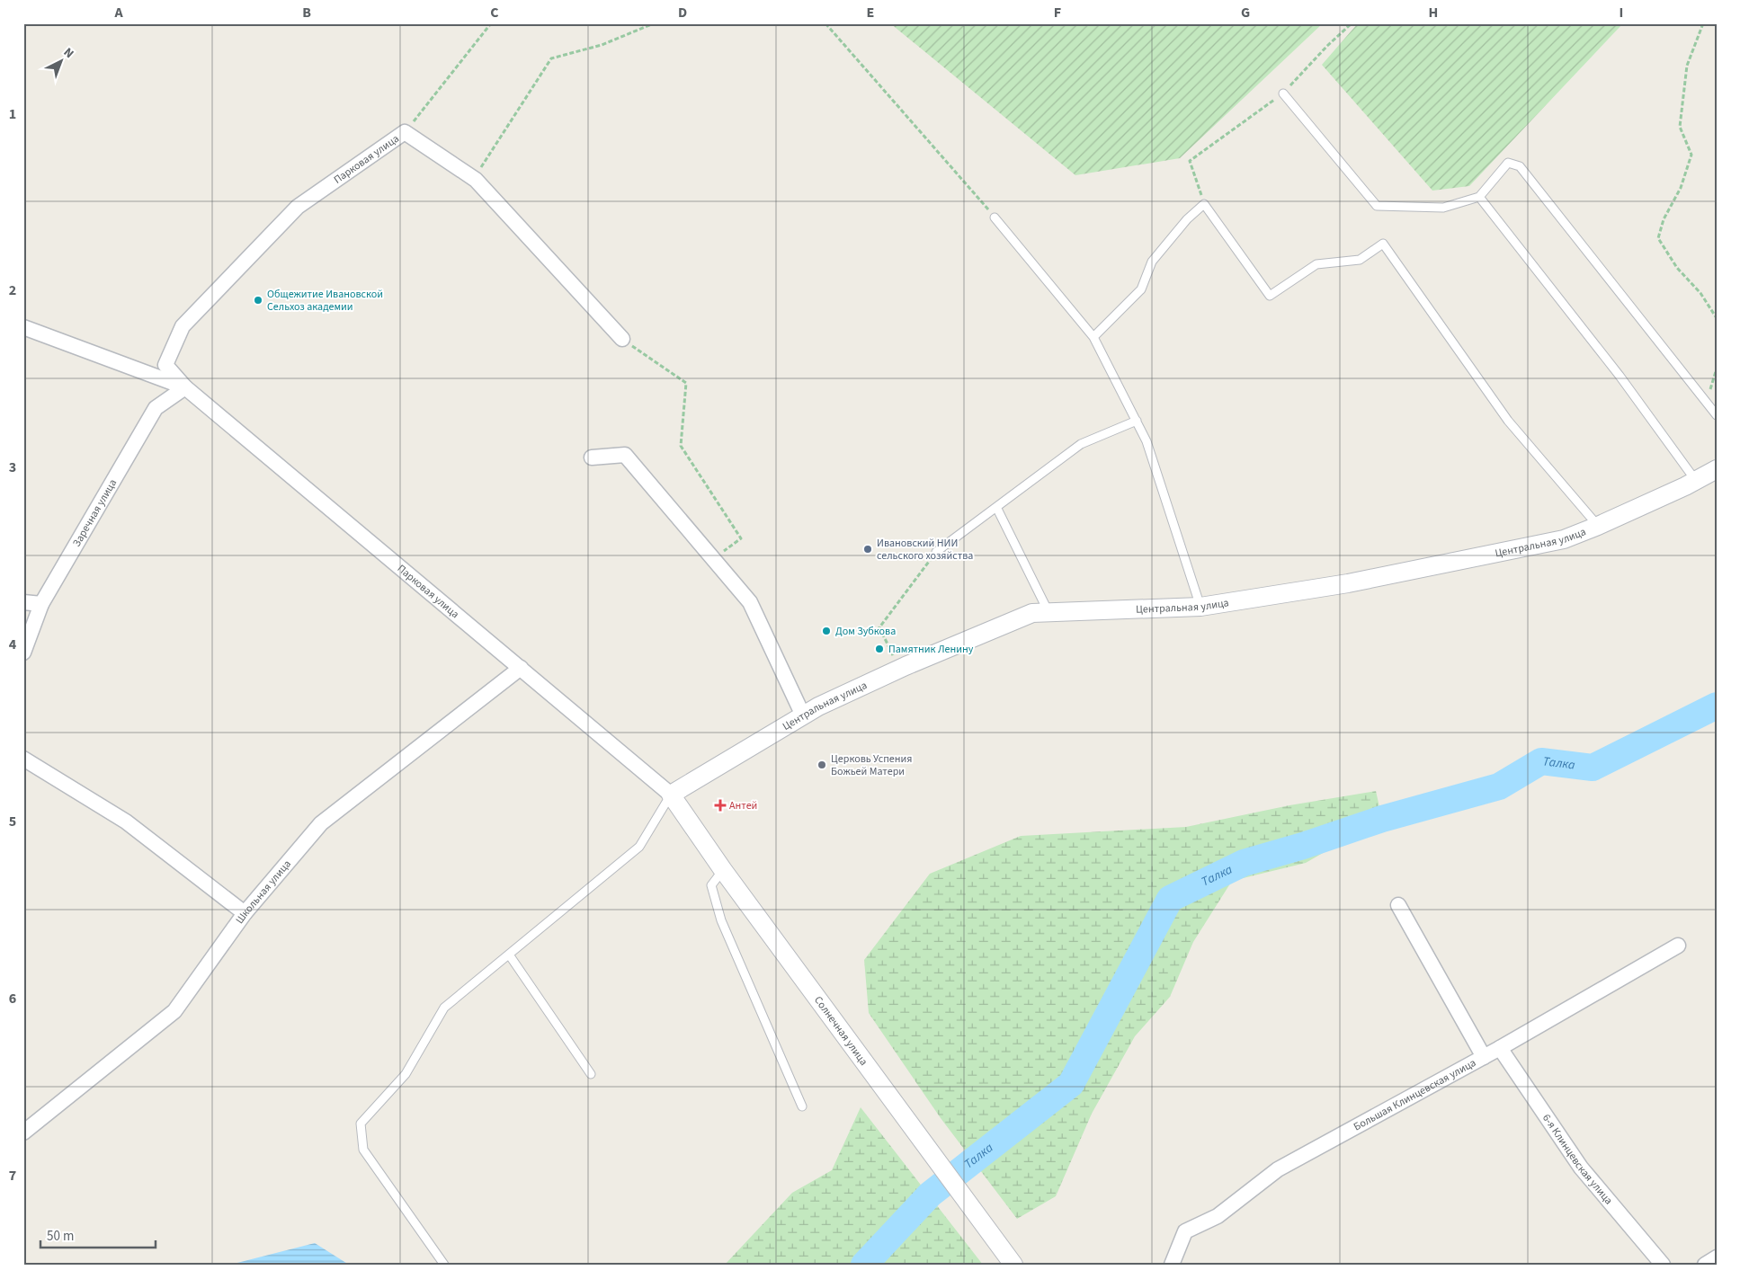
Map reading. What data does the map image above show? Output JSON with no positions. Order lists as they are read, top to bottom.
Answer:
{
  "streets": {
    "street": [
      "Парковая улица",
      "Заречная улица",
      "Центральная улица",
      "Школьная улица",
      "Солнечная улица",
      "Большая Клинцевская улица",
      "6-я Клинцевская улица"
    ]
  },
  "crossings": [
    ["Парковая улица", "Заречная улица"],
    ["Парковая улица", "Центральная улица"],
    ["Парковая улица", "Школьная улица"],
    ["Парковая улица", "Солнечная улица"],
    ["Центральная улица", "Солнечная улица"],
    ["Большая Клинцевская улица", "6-я Клинцевская улица"]
  ],
  "water": ["Талка"],
  "places": {
    "other": [
      "Общежитие Ивановской Сельхоз академии",
      "Ивановский НИИ сельского хозяйства",
      "Дом Зубкова",
      "Памятник Ленину",
      "Церковь Успения Божьей Матери"
    ],
    "health": ["Антей"]
  },
  "scale_bar": "50 m",
  "north": "top right",
  "grid": {
    "columns": [
      "A",
      "B",
      "C",
      "D",
      "E",
      "F",
      "G",
      "H",
      "I"
    ],
    "rows": [
      "1",
      "2",
      "3",
      "4",
      "5",
      "6",
      "7"
    ]
  }
}
